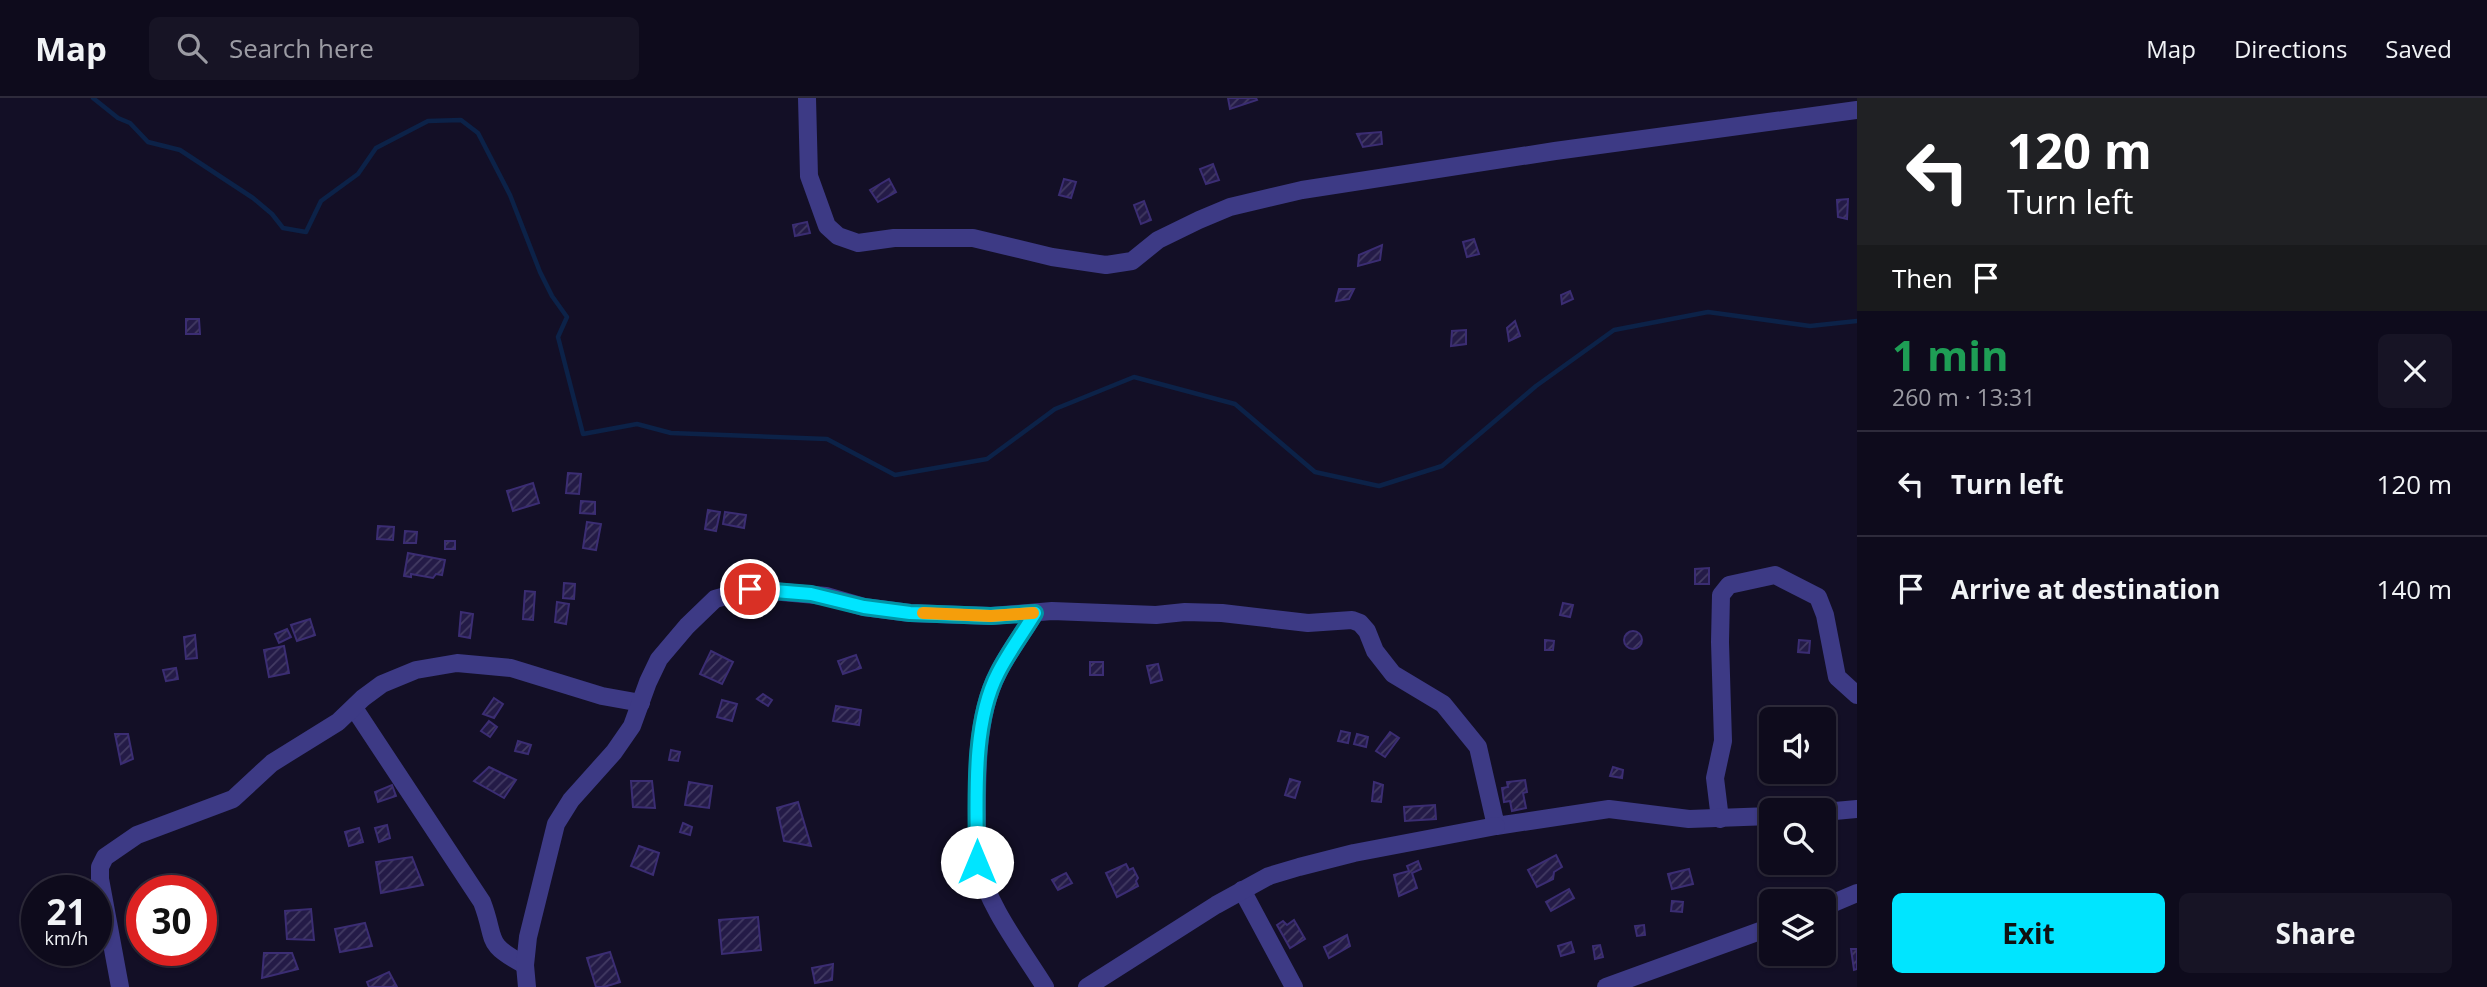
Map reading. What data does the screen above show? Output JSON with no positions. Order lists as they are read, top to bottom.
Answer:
{
  "page": {
    "header": "Map",
    "search": "Search here",
    "nav": ["Map", "Directions", "Saved"],
    "turn": ["120 m", "Turn left"],
    "then": "Then",
    "heading": ["1 min", "260 m · 13:31"],
    "list": [
      {
        "name": "Turn left",
        "value": "120 m"
      },
      {
        "name": "Arrive at destination",
        "value": "140 m"
      }
    ],
    "speed": "21 km/h",
    "limit": "30",
    "buttons": ["Exit", "Share"]
  }
}
